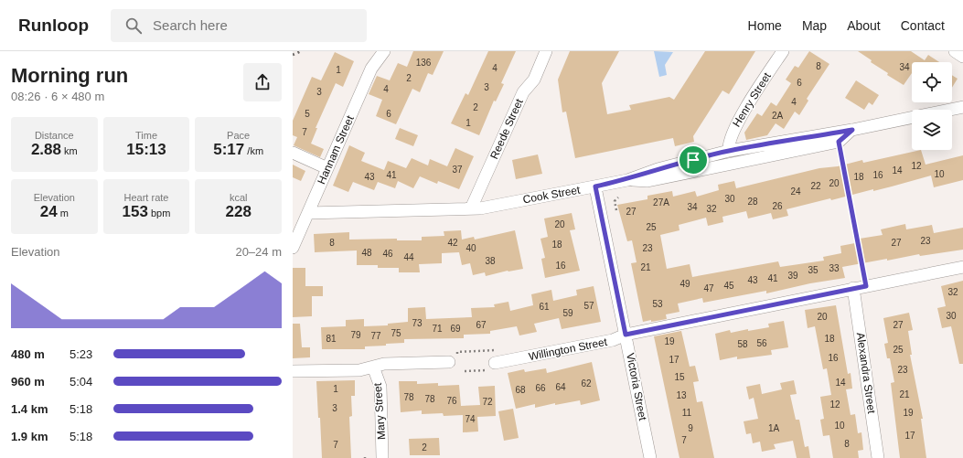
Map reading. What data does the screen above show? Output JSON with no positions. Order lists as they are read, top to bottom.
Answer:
{
  "streets": {
    "street": [
      "Henry Street",
      "Reede Street",
      "Hannam Street",
      "Cook Street",
      "Willington Street",
      "Alexandra Street",
      "Victoria Street",
      "Mary Street"
    ]
  },
  "crossings": [
    ["Henry Street", "Cook Street"],
    ["Reede Street", "Cook Street"],
    ["Hannam Street", "Cook Street"],
    ["Cook Street", "Victoria Street"],
    ["Willington Street", "Alexandra Street"],
    ["Willington Street", "Victoria Street"]
  ],
  "house_numbers": [
    "136",
    "8",
    "34",
    "4",
    "1",
    "2",
    "6",
    "3",
    "4",
    "3",
    "4",
    "2",
    "5",
    "6",
    "2A",
    "1",
    "7",
    "12",
    "37",
    "14",
    "10",
    "41",
    "16",
    "43",
    "18",
    "20",
    "22",
    "24",
    "30",
    "28",
    "27A",
    "26",
    "34",
    "32",
    "27",
    "20",
    "25",
    "23",
    "8",
    "42",
    "27",
    "18",
    "40",
    "23",
    "48",
    "46",
    "44",
    "38",
    "16",
    "21",
    "33",
    "35",
    "39",
    "41",
    "43",
    "49",
    "45",
    "47",
    "32",
    "53",
    "57",
    "61",
    "59",
    "30",
    "20",
    "73",
    "67",
    "27",
    "71",
    "69",
    "75",
    "79",
    "77",
    "81",
    "18",
    "19",
    "56",
    "58",
    "25",
    "16",
    "17",
    "23",
    "15",
    "14",
    "62",
    "64",
    "66",
    "1",
    "68",
    "21",
    "13",
    "78",
    "78",
    "76",
    "72",
    "12",
    "3",
    "11",
    "19",
    "74",
    "10",
    "9",
    "1A",
    "17",
    "7",
    "8",
    "7",
    "2"
  ],
  "page": {
    "header": "Runloop",
    "search": "Search here",
    "nav": [
      "Home",
      "Map",
      "About",
      "Contact"
    ],
    "heading": ["Morning run", "08:26 · 6 × 480 m"],
    "stats": [
      ["Distance", "2.88 km"],
      ["Time", "15:13"],
      ["Pace", "5:17 /km"],
      ["Elevation", "24 m"],
      ["Heart rate", "153 bpm"],
      ["kcal", "228"]
    ],
    "chart": ["Elevation", "20–24 m"],
    "list": [
      {
        "name": "480 m",
        "note": "5:23"
      },
      {
        "name": "960 m",
        "note": "5:04"
      },
      {
        "name": "1.4 km",
        "note": "5:18"
      },
      {
        "name": "1.9 km",
        "note": "5:18"
      }
    ]
  }
}
